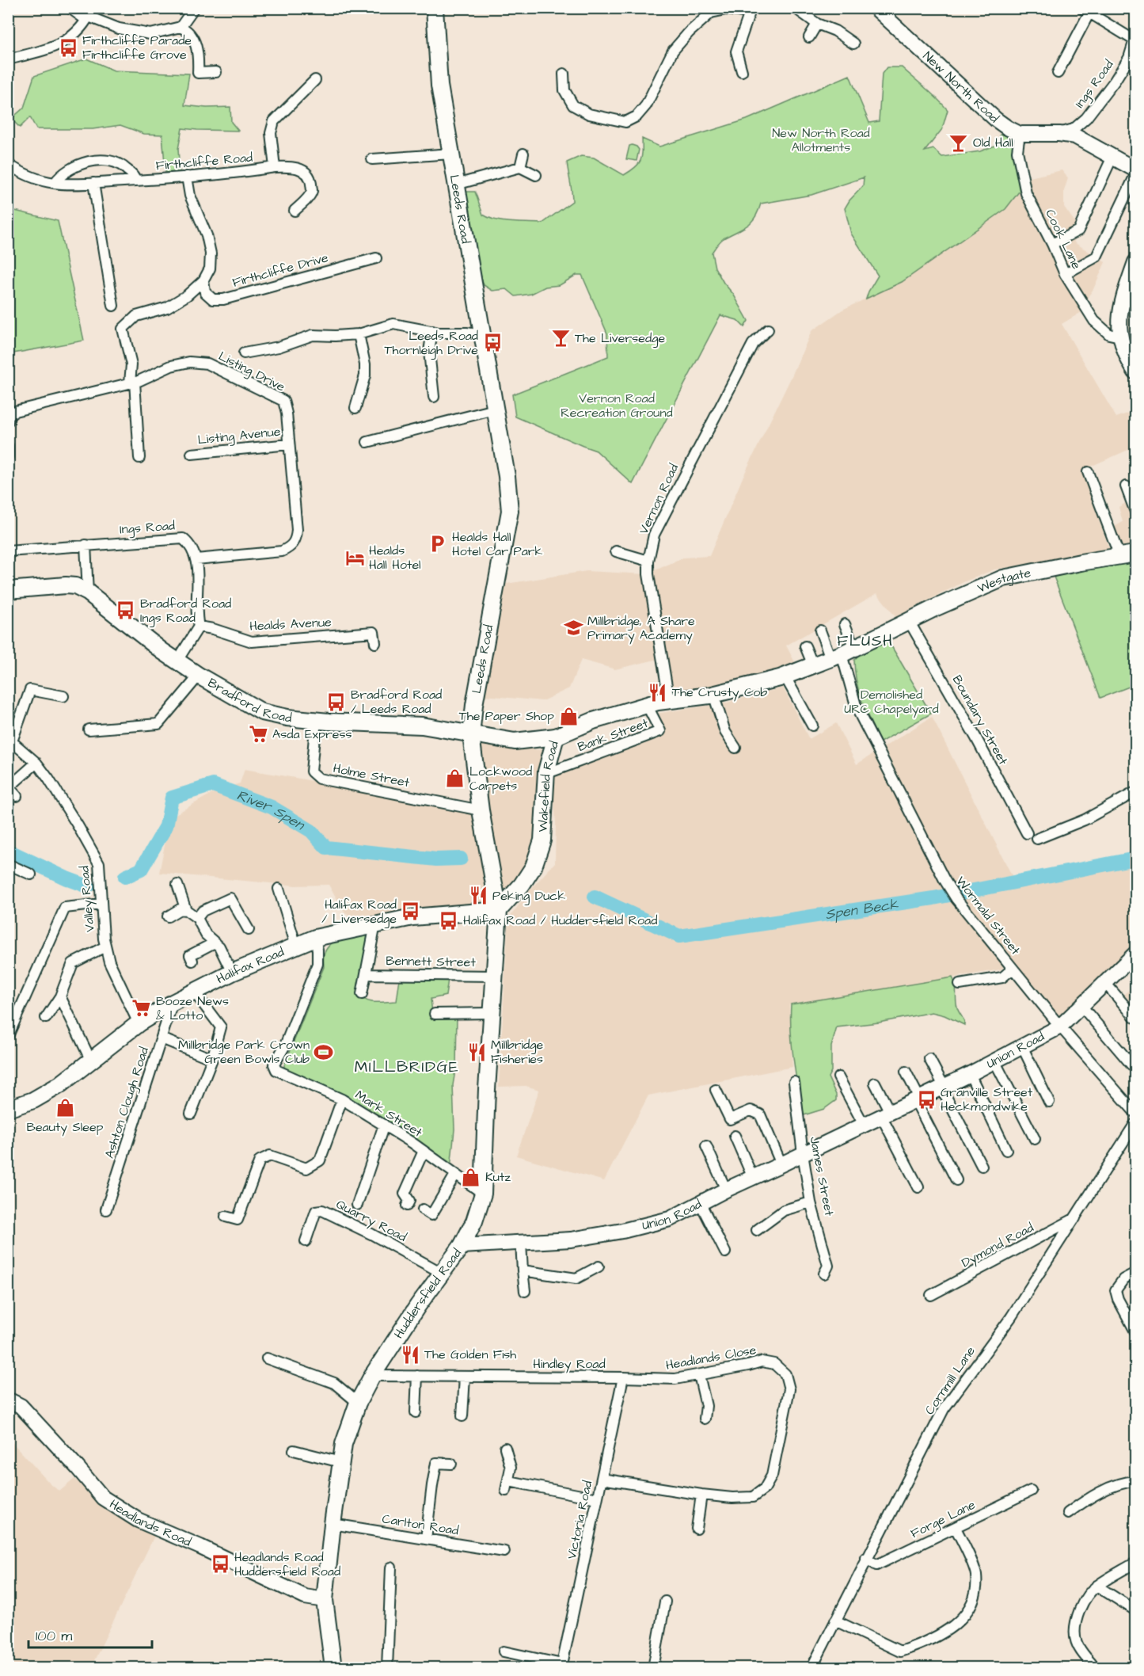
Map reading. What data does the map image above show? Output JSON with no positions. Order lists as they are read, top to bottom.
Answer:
{
  "streets": {
    "main road": [
      "Leeds Road",
      "Westgate",
      "Bradford Road",
      "Wakefield Road",
      "Halifax Road",
      "Huddersfield Road"
    ],
    "street": [
      "Ings Road",
      "New North Road",
      "Firthcliffe Road",
      "Cook Lane",
      "Firthcliffe Drive",
      "Listing Drive",
      "Listing Avenue",
      "Vernon Road",
      "Healds Avenue",
      "Boundary Street",
      "Bank Street",
      "Holme Street",
      "Valley Road",
      "Wormald Street",
      "Bennett Street",
      "Union Road",
      "Ashton Clough Road",
      "Mark Street",
      "James Street",
      "Quarry Road",
      "Dymond Road",
      "Headlands Close",
      "Hindley Road",
      "Cornmill Lane",
      "Forge Lane",
      "Victoria Road",
      "Headlands Road",
      "Carlton Road"
    ]
  },
  "crossings": [
    ["Ings Road", "Listing Drive"],
    ["New North Road", "Cook Lane"],
    ["Leeds Road", "Bradford Road"],
    ["Leeds Road", "Holme Street"],
    ["Leeds Road", "Wakefield Road"],
    ["Leeds Road", "Halifax Road"],
    ["Leeds Road", "Huddersfield Road"],
    ["Listing Drive", "Listing Avenue"],
    ["Vernon Road", "Wakefield Road"],
    ["Westgate", "Boundary Street"],
    ["Westgate", "Wakefield Road"],
    ["Bradford Road", "Holme Street"],
    ["Bradford Road", "Wakefield Road"],
    ["Bank Street", "Wakefield Road"],
    ["Wakefield Road", "Wormald Street"],
    ["Wakefield Road", "Halifax Road"],
    ["Wakefield Road", "Huddersfield Road"],
    ["Valley Road", "Halifax Road"],
    ["Wormald Street", "Union Road"],
    ["Bennett Street", "Huddersfield Road"],
    ["Halifax Road", "Ashton Clough Road"],
    ["Halifax Road", "Mark Street"],
    ["Halifax Road", "Huddersfield Road"],
    ["Union Road", "James Street"],
    ["Union Road", "Huddersfield Road"],
    ["Mark Street", "Huddersfield Road"],
    ["Quarry Road", "Huddersfield Road"],
    ["Dymond Road", "Cornmill Lane"],
    ["Huddersfield Road", "Hindley Road"],
    ["Huddersfield Road", "Headlands Road"],
    ["Huddersfield Road", "Carlton Road"],
    ["Headlands Close", "Hindley Road"],
    ["Headlands Close", "Victoria Road"],
    ["Hindley Road", "Victoria Road"],
    ["Cornmill Lane", "Forge Lane"]
  ],
  "districts": ["FLUSH", "MILLBRIDGE"],
  "water": ["River Spen", "Spen Beck"],
  "parks": ["New North Road Allotments", "Vernon Road Recreation Ground", "Demolished URC Chapelyard"],
  "places": {
    "bus stop": [
      "Firthcliffe Parade Firthcliffe Grove",
      "Leeds Road Thornleigh Drive",
      "Bradford Road Ings Road",
      "Bradford Road / Leeds Road",
      "Halifax Road / Liversedge",
      "Halifax Road / Huddersfield Road",
      "Granville Street Heckmondwike",
      "Headlands Road Huddersfield Road"
    ],
    "bar": ["Old Hall", "The Liversedge"],
    "parking": ["Healds Hall Hotel Car Park"],
    "hotel": ["Healds Hall Hotel"],
    "school or university": ["Millbridge, A Share Primary Academy"],
    "restaurant": [
      "The Crusty Cob",
      "Peking Duck",
      "Millbridge Fisheries",
      "The Golden Fish"
    ],
    "shop": [
      "The Paper Shop",
      "Lockwood Carpets",
      "Beauty Sleep",
      "Kutz"
    ],
    "supermarket": ["Asda Express", "Booze News & Lotto"],
    "sports": ["Millbridge Park Crown Green Bowls Club"]
  },
  "scale_bar": "100 m"
}
